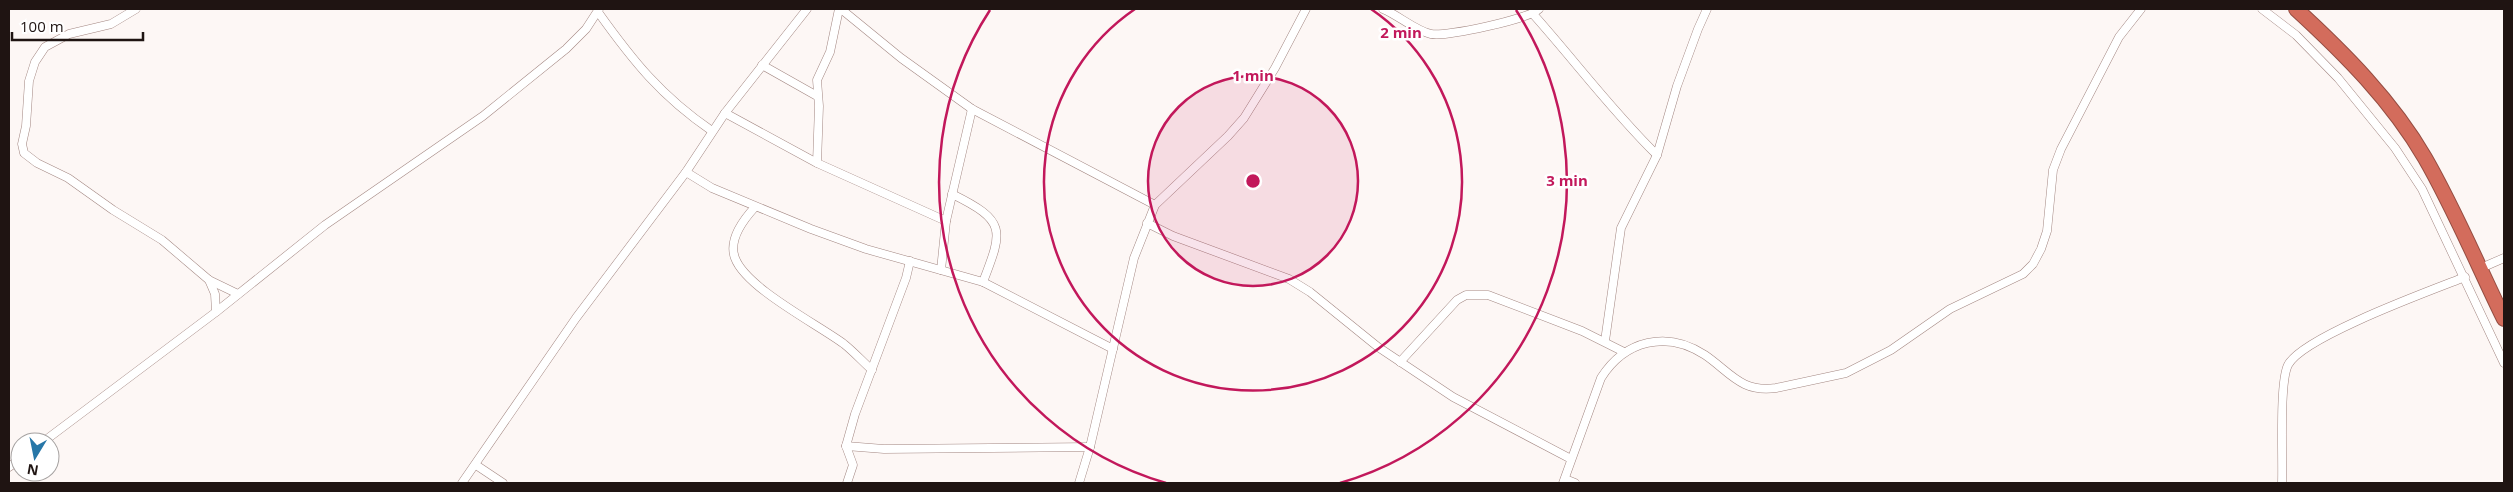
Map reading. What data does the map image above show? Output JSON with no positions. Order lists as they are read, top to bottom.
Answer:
{
  "scale_bar": "100 m",
  "north": "bottom",
  "rings": ["2 min", "1 min", "3 min"]
}
